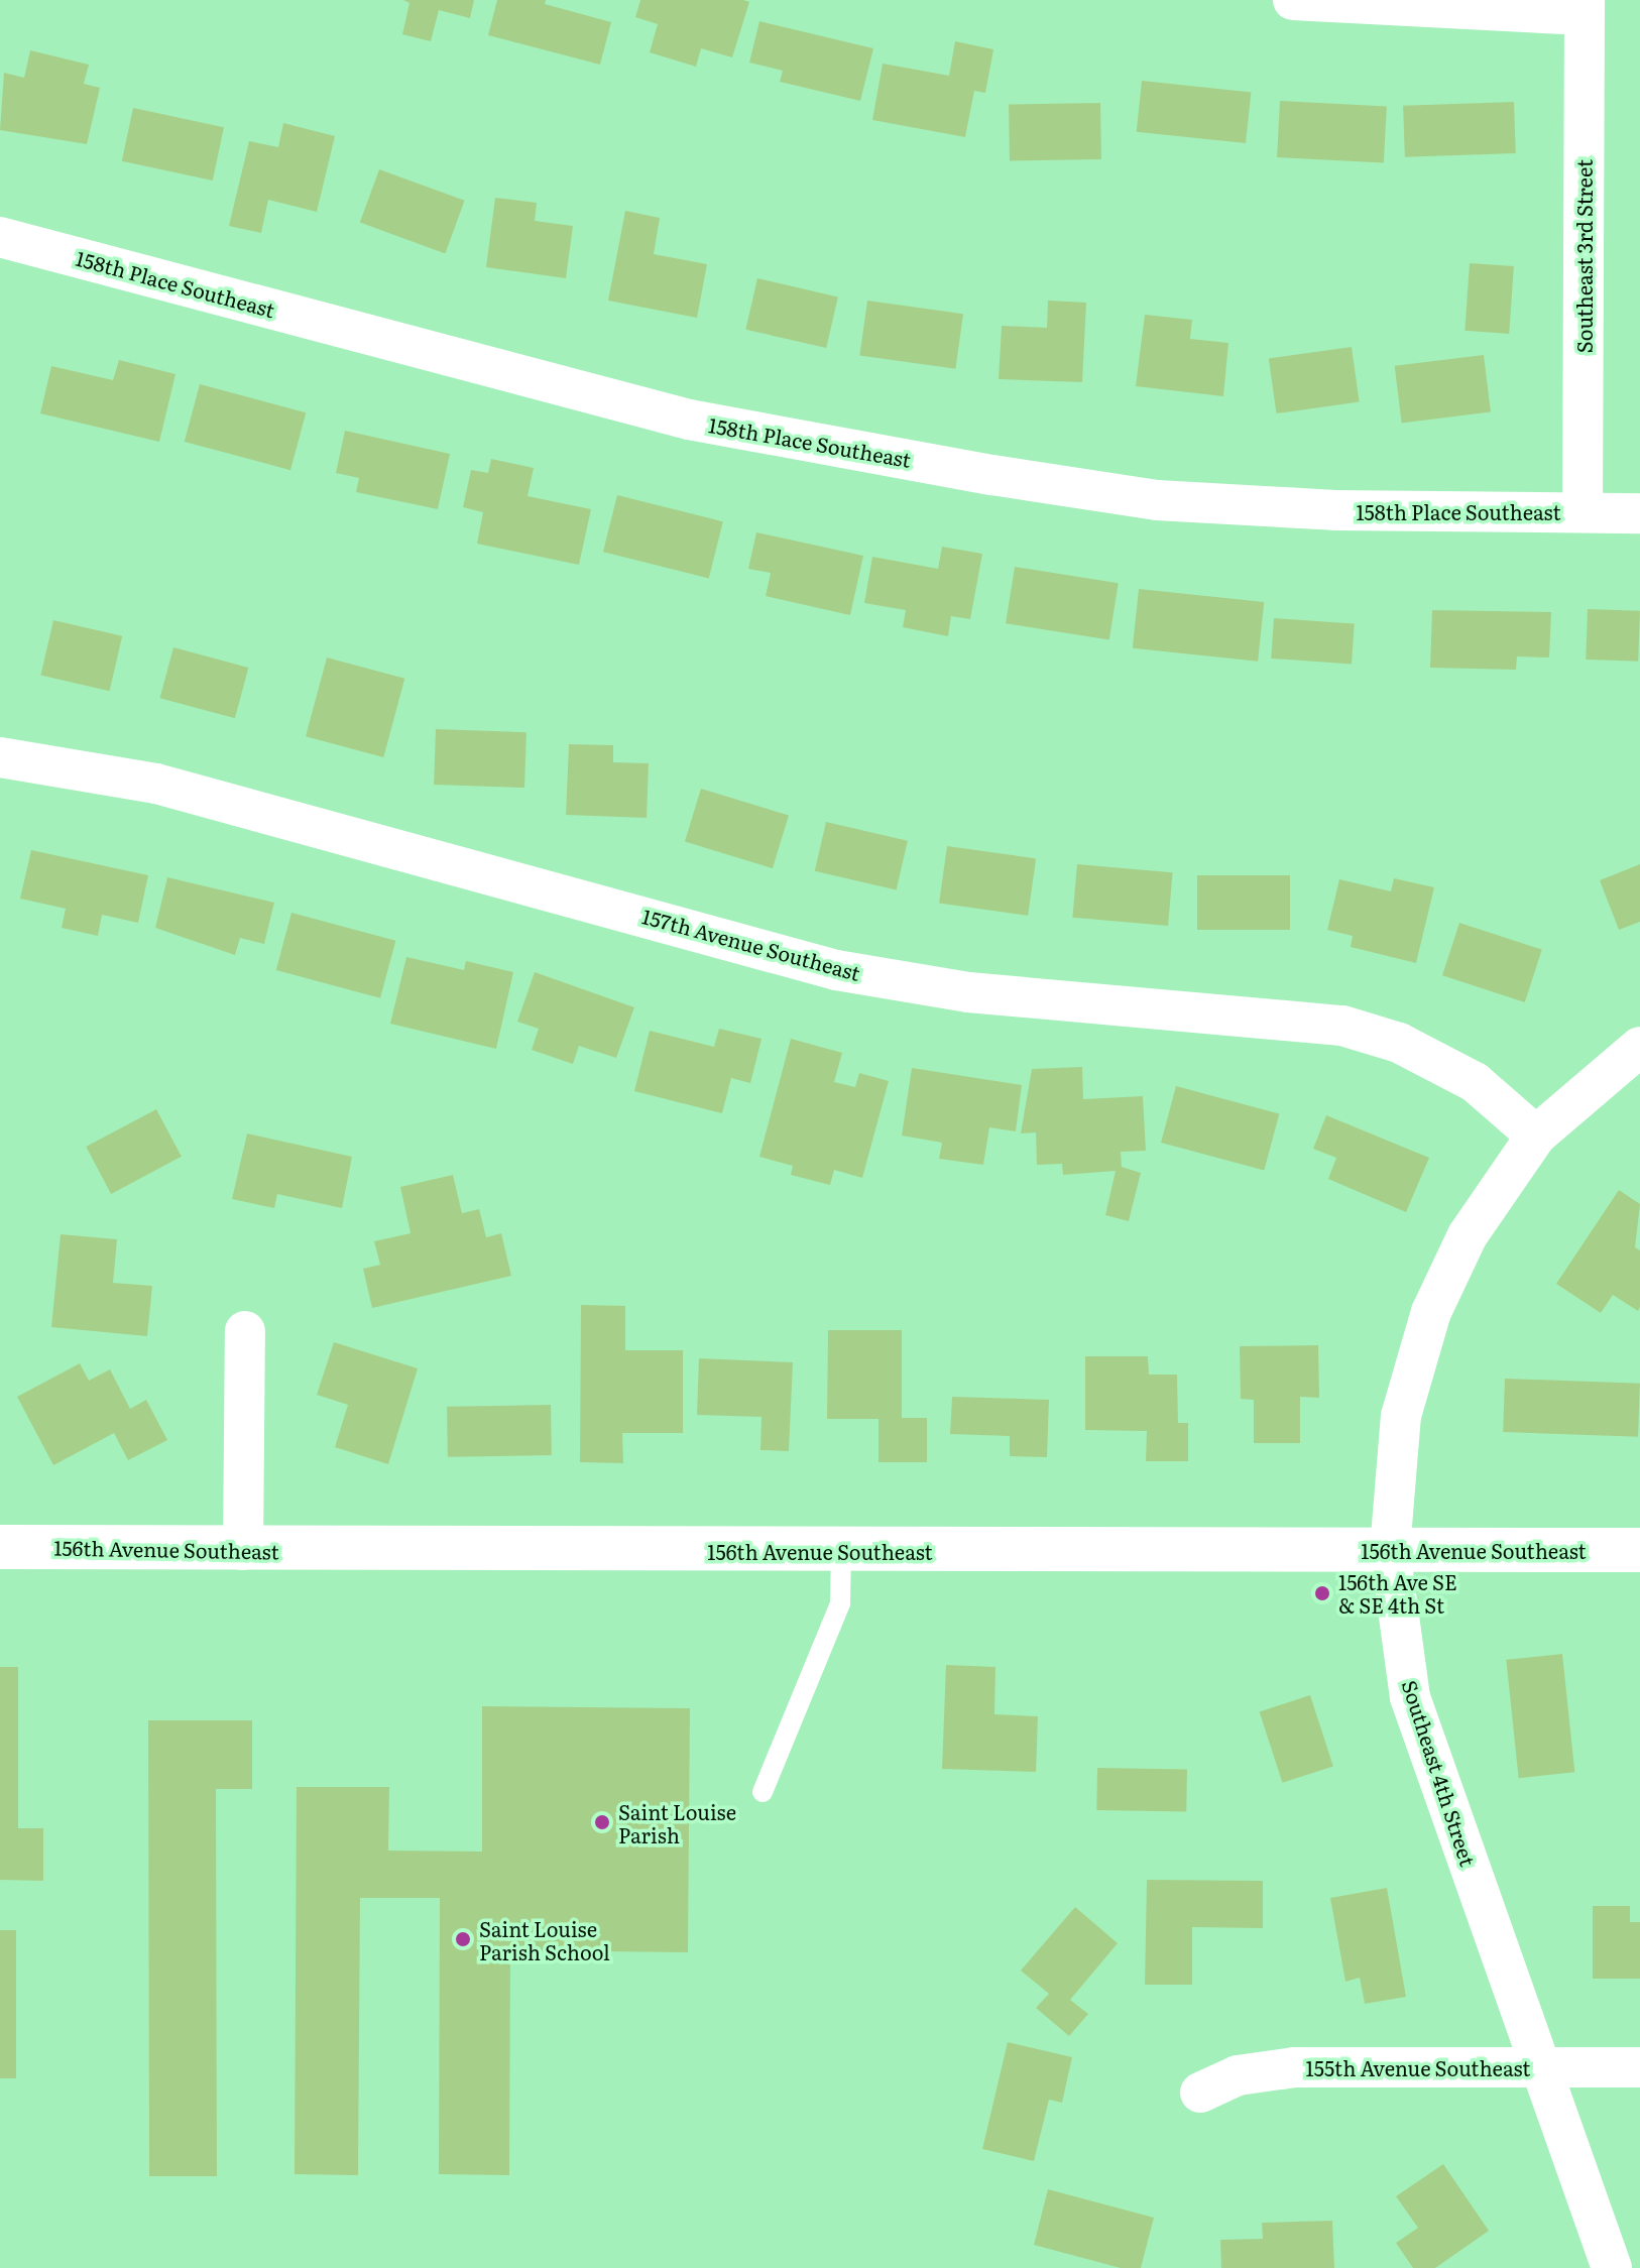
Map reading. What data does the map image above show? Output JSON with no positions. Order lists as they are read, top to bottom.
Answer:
{
  "streets": {
    "street": [
      "Southeast 3rd Street",
      "158th Place Southeast",
      "157th Avenue Southeast",
      "156th Avenue Southeast",
      "Southeast 4th Street",
      "155th Avenue Southeast"
    ]
  },
  "crossings": [
    ["Southeast 3rd Street", "158th Place Southeast"],
    ["157th Avenue Southeast", "Southeast 4th Street"],
    ["156th Avenue Southeast", "Southeast 4th Street"],
    ["Southeast 4th Street", "155th Avenue Southeast"]
  ],
  "places": ["156th Ave SE & SE 4th St", "Saint Louise Parish", "Saint Louise Parish School"]
}
